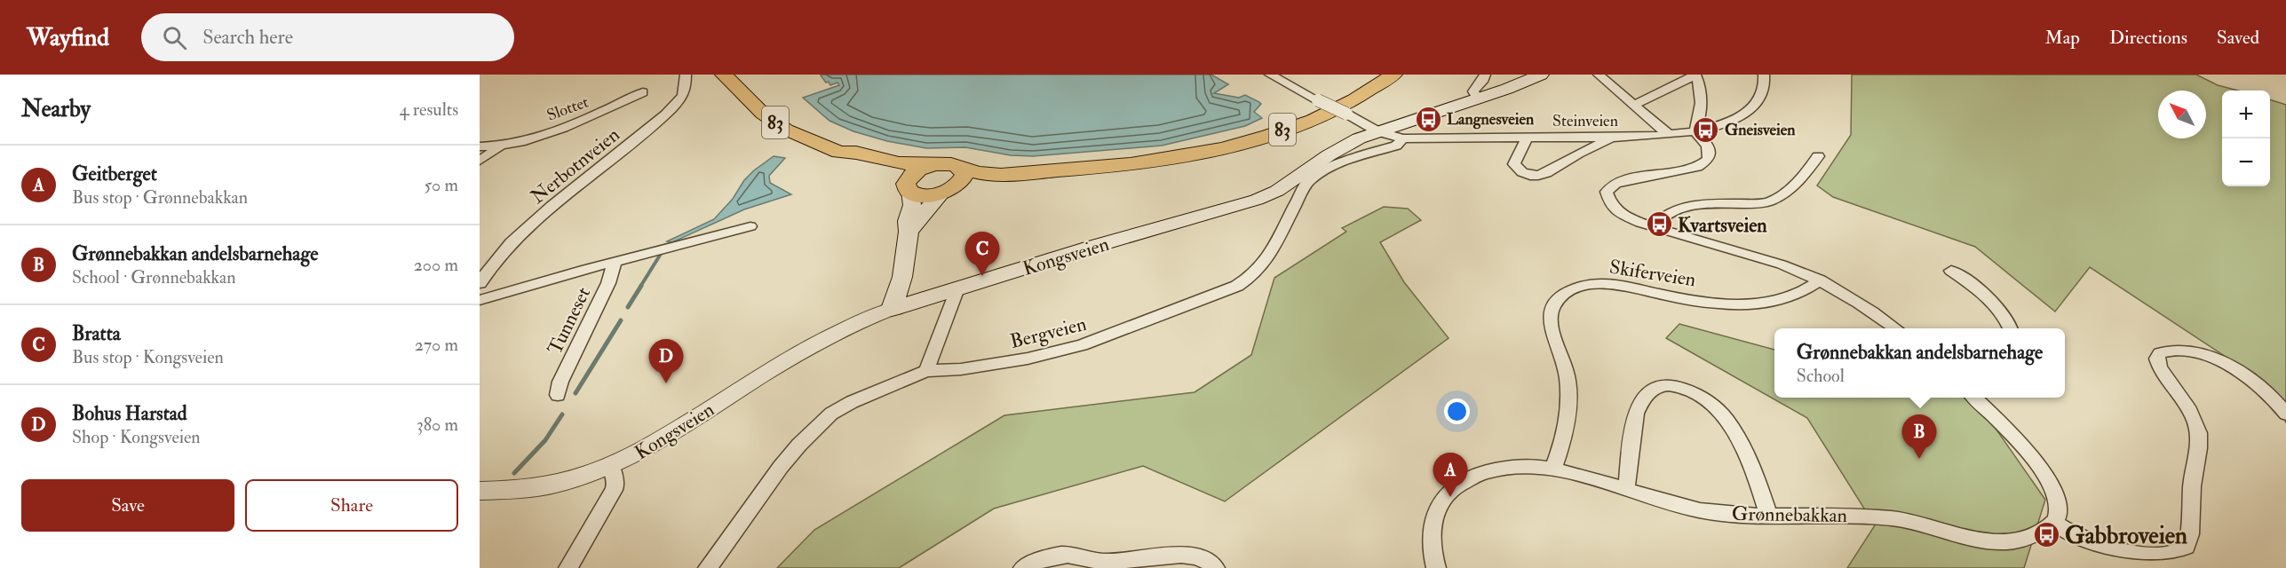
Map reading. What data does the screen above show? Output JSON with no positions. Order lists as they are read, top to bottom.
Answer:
{
  "streets": {
    "highway": ["83"],
    "main road": ["Kongsveien"],
    "street": [
      "Slottet",
      "Steinveien",
      "Nerbotnveien",
      "Skiferveien",
      "Tunneset",
      "Bergveien",
      "Grønnebakkan"
    ]
  },
  "crossings": [
    ["Steinveien", "Kongsveien"],
    ["Steinveien", "Bergveien"],
    ["Skiferveien", "Grønnebakkan"]
  ],
  "places": {
    "bus stop": [
      "Langnesveien",
      "Gneisveien",
      "Kvartsveien",
      "Gabbroveien"
    ]
  },
  "north": "top left",
  "page": {
    "header": "Wayfind",
    "search": "Search here",
    "nav": ["Map", "Directions", "Saved"],
    "heading": ["Nearby", "4 results"],
    "map_buttons": ["+", "−"],
    "list": [
      {
        "mark": "A",
        "name": "Geitberget",
        "note": "Bus stop · Grønnebakkan",
        "value": "50 m"
      },
      {
        "mark": "B",
        "name": "Grønnebakkan andelsbarnehage",
        "note": "School · Grønnebakkan",
        "value": "200 m"
      },
      {
        "mark": "C",
        "name": "Bratta",
        "note": "Bus stop · Kongsveien",
        "value": "270 m"
      },
      {
        "mark": "D",
        "name": "Bohus Harstad",
        "note": "Shop · Kongsveien",
        "value": "380 m"
      }
    ],
    "pins": [
      "C",
      "D",
      "B",
      "A"
    ],
    "popup": ["Grønnebakkan andelsbarnehage", "School"],
    "buttons": ["Save", "Share"]
  }
}
